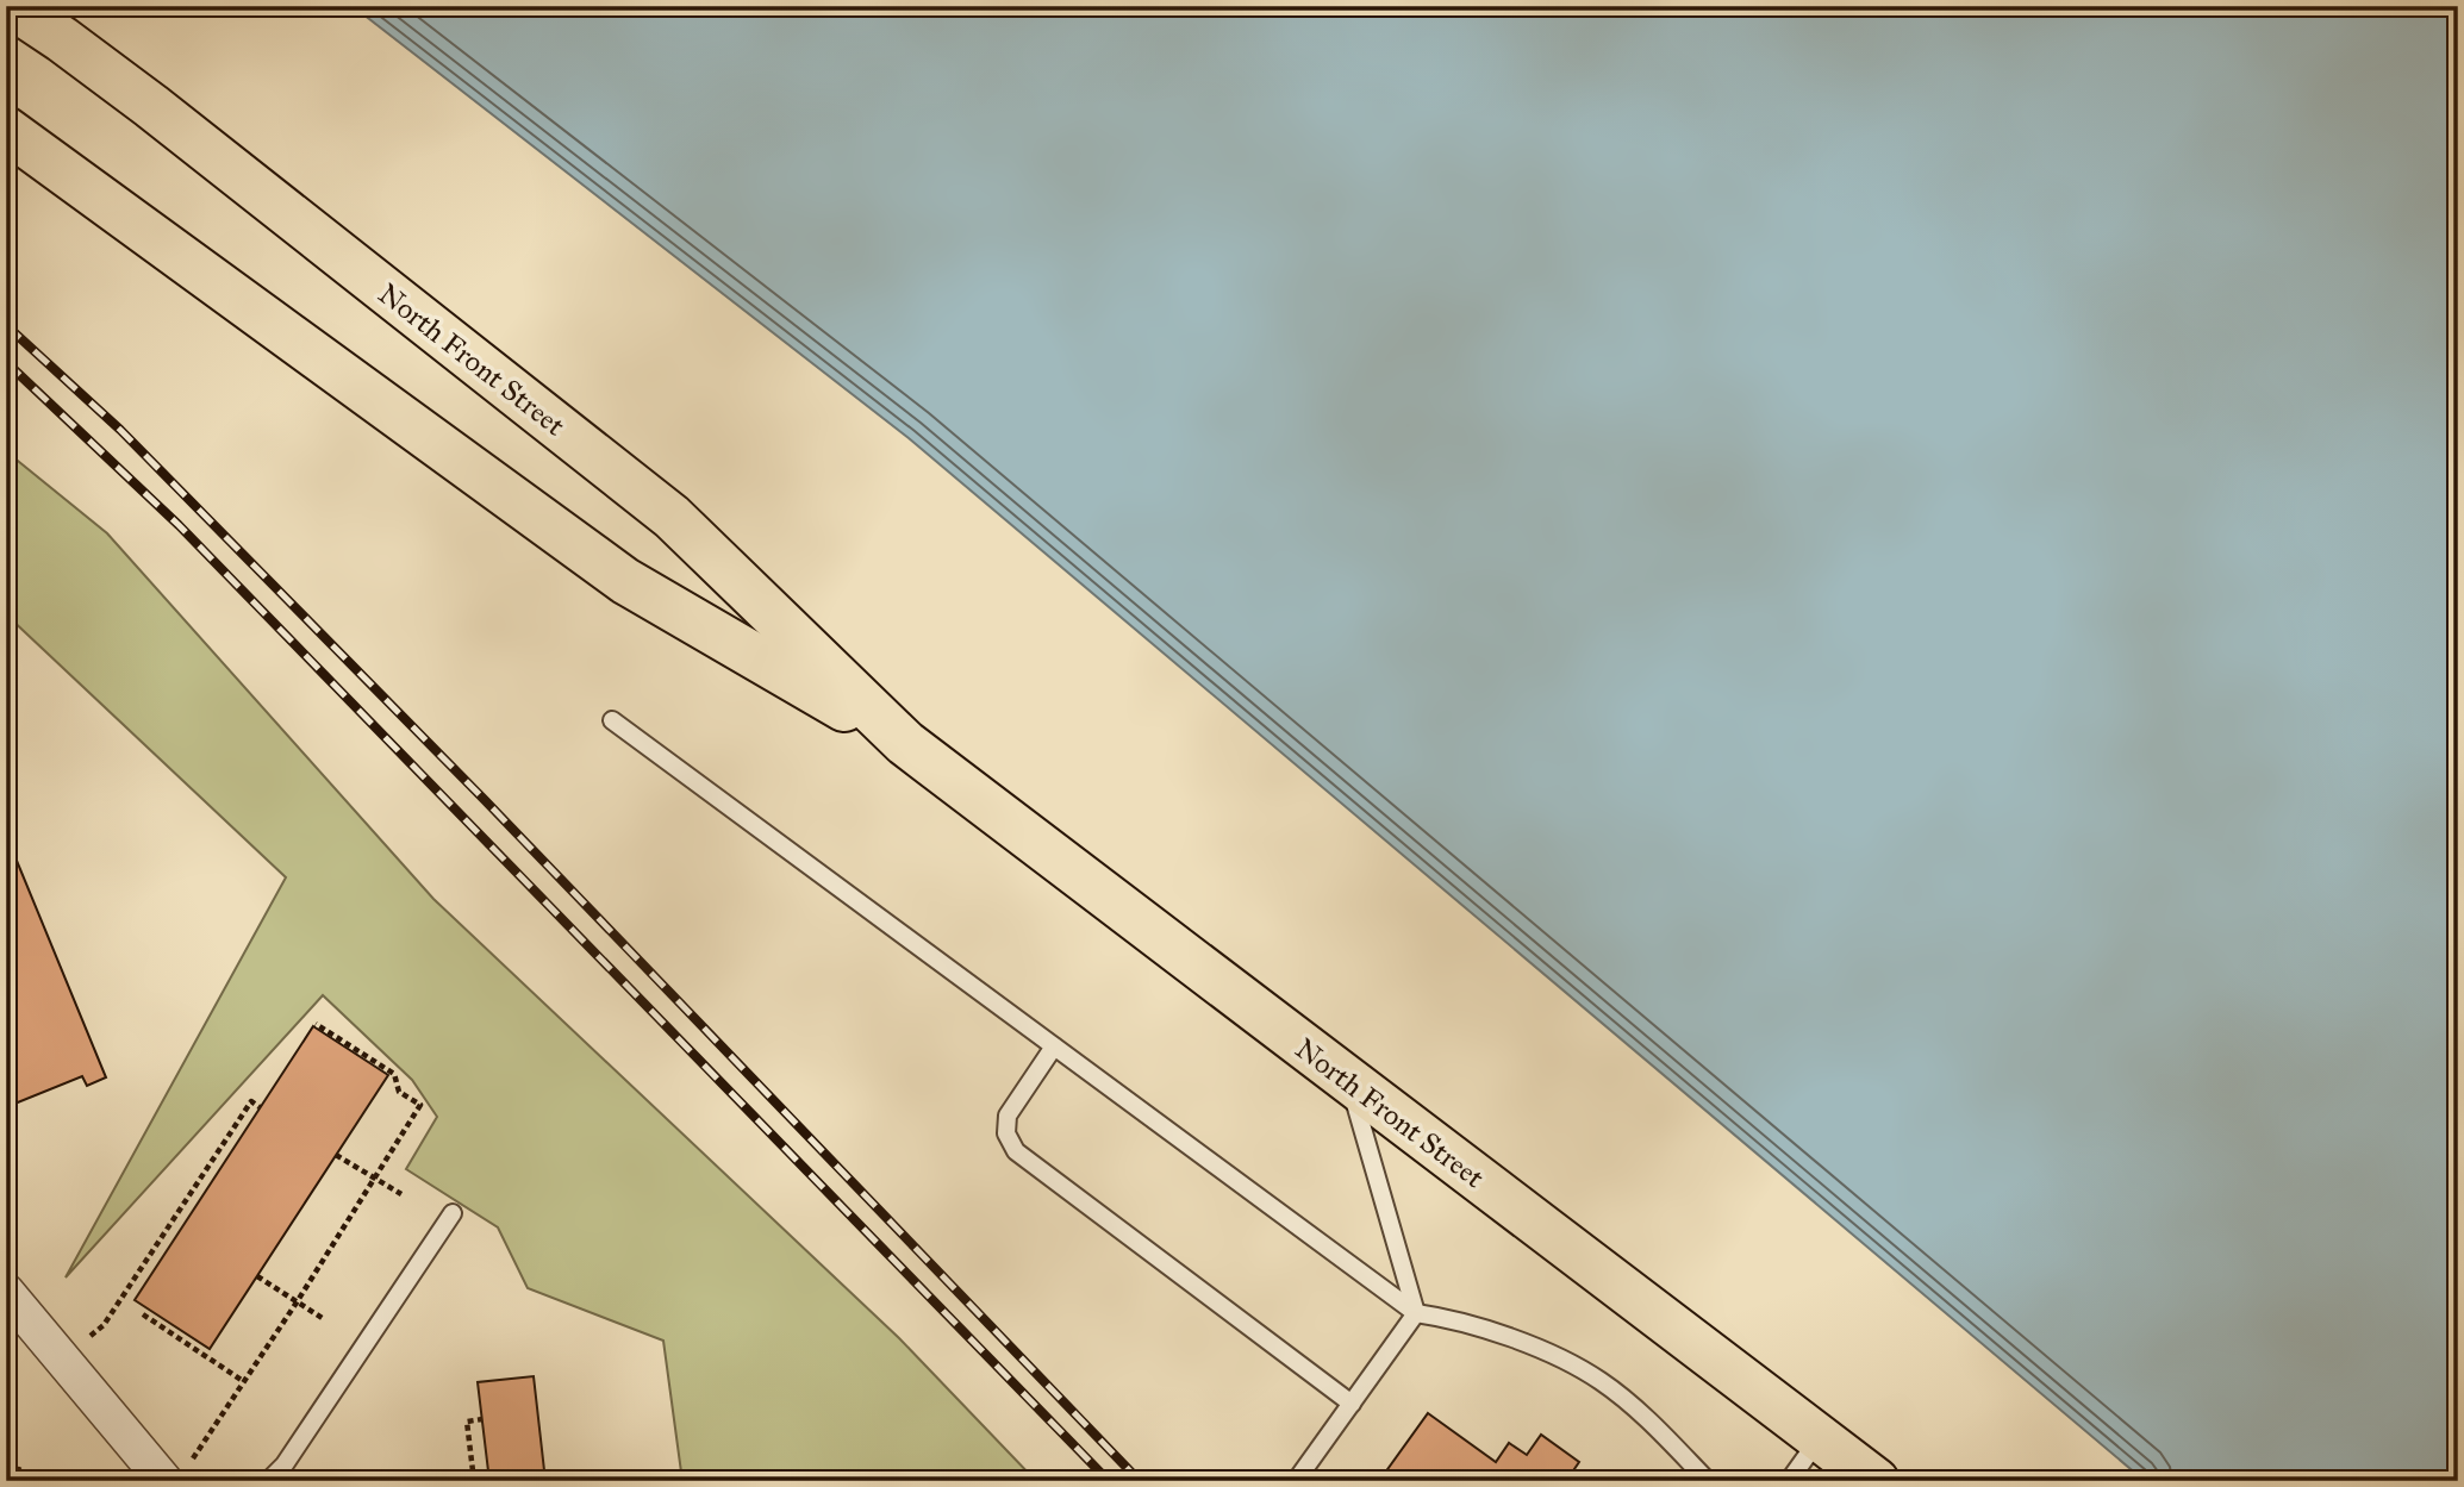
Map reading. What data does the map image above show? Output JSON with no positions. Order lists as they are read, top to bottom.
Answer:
{
  "streets": {
    "main road": ["North Front Street"]
  }
}
